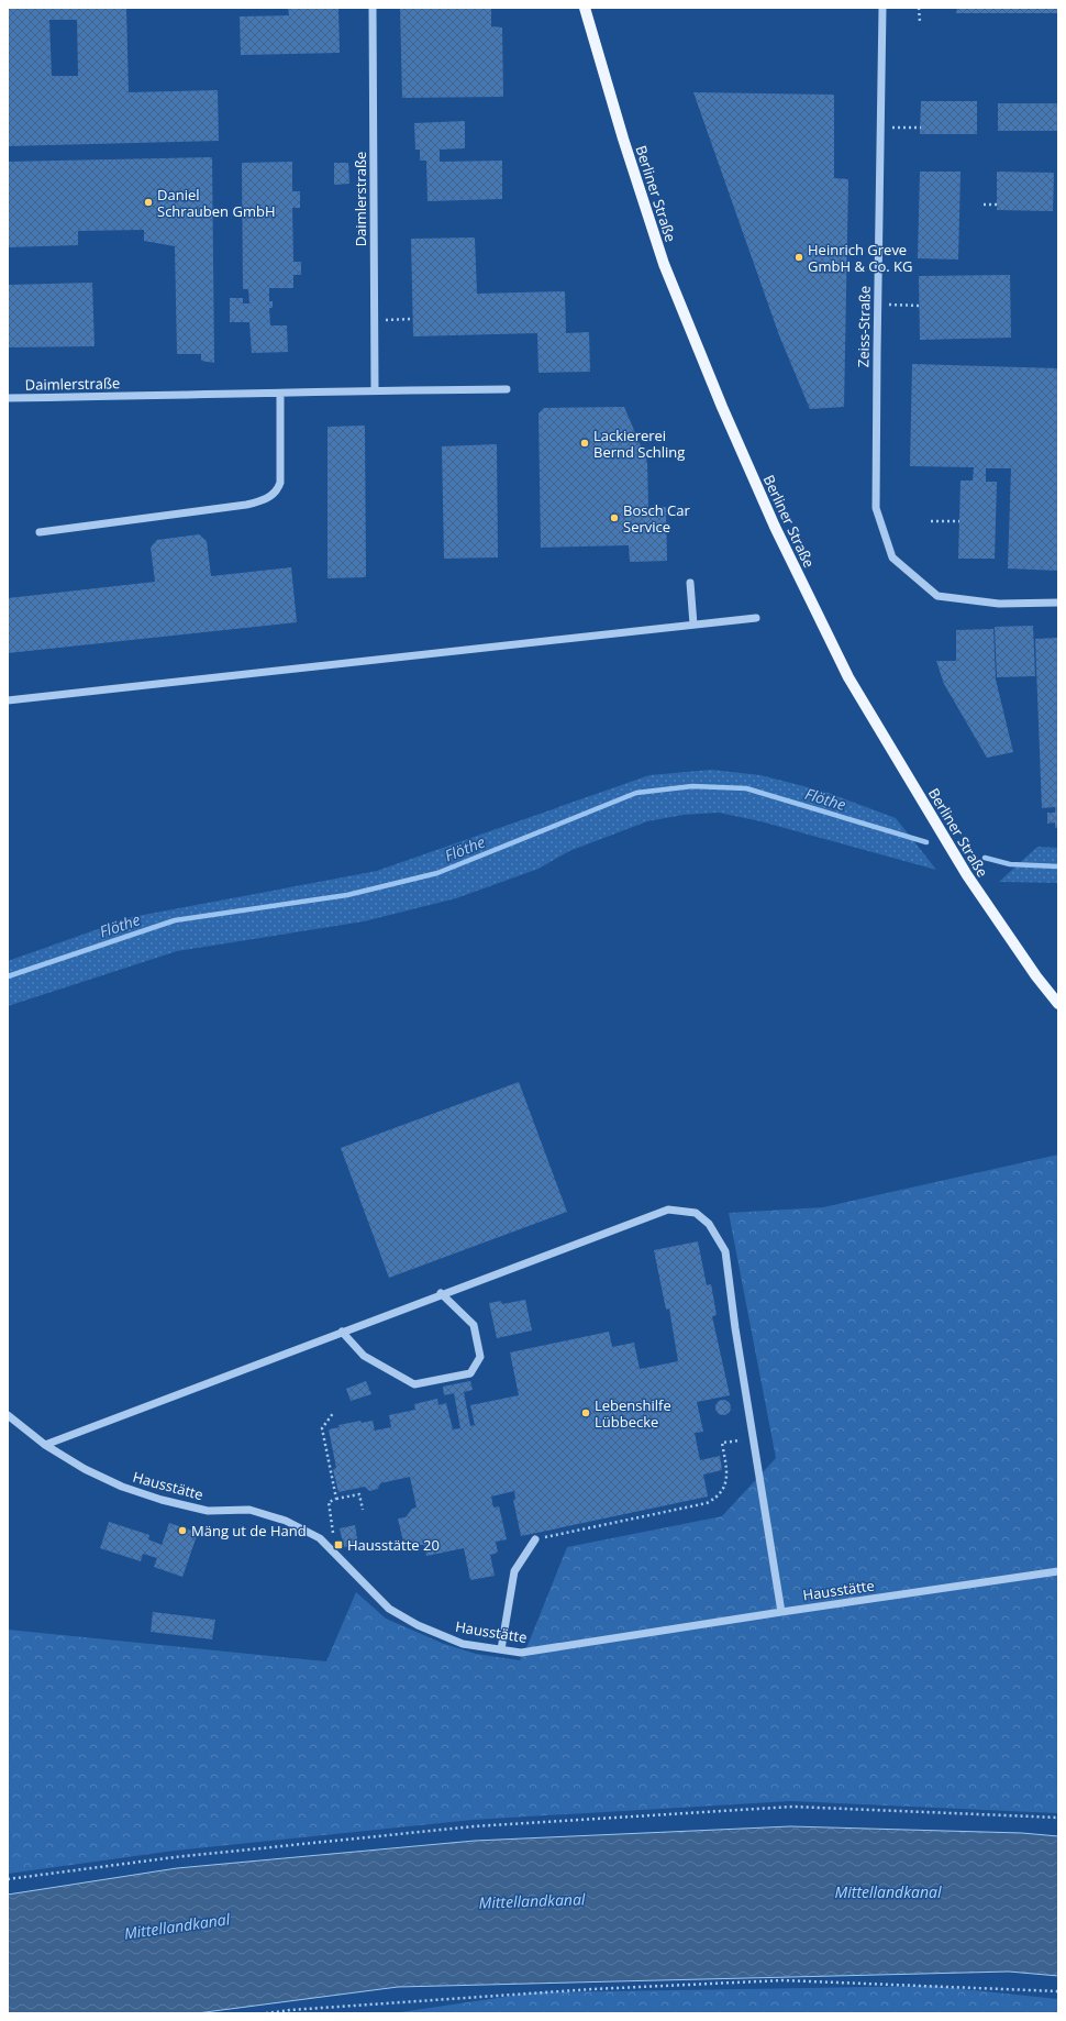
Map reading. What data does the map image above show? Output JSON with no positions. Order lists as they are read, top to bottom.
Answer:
{
  "streets": {
    "main road": ["Berliner Straße"],
    "street": ["Daimlerstraße", "Zeiss-Straße", "Hausstätte"]
  },
  "water": ["Flöthe", "Mittellandkanal"],
  "places": {
    "other": [
      "Daniel Schrauben GmbH",
      "Heinrich Greve GmbH & Co. KG",
      "Lackiererei Bernd Schling",
      "Bosch Car Service",
      "Lebenshilfe Lübbecke",
      "Mäng ut de Hand"
    ],
    "transit": ["Hausstätte 20"]
  }
}
